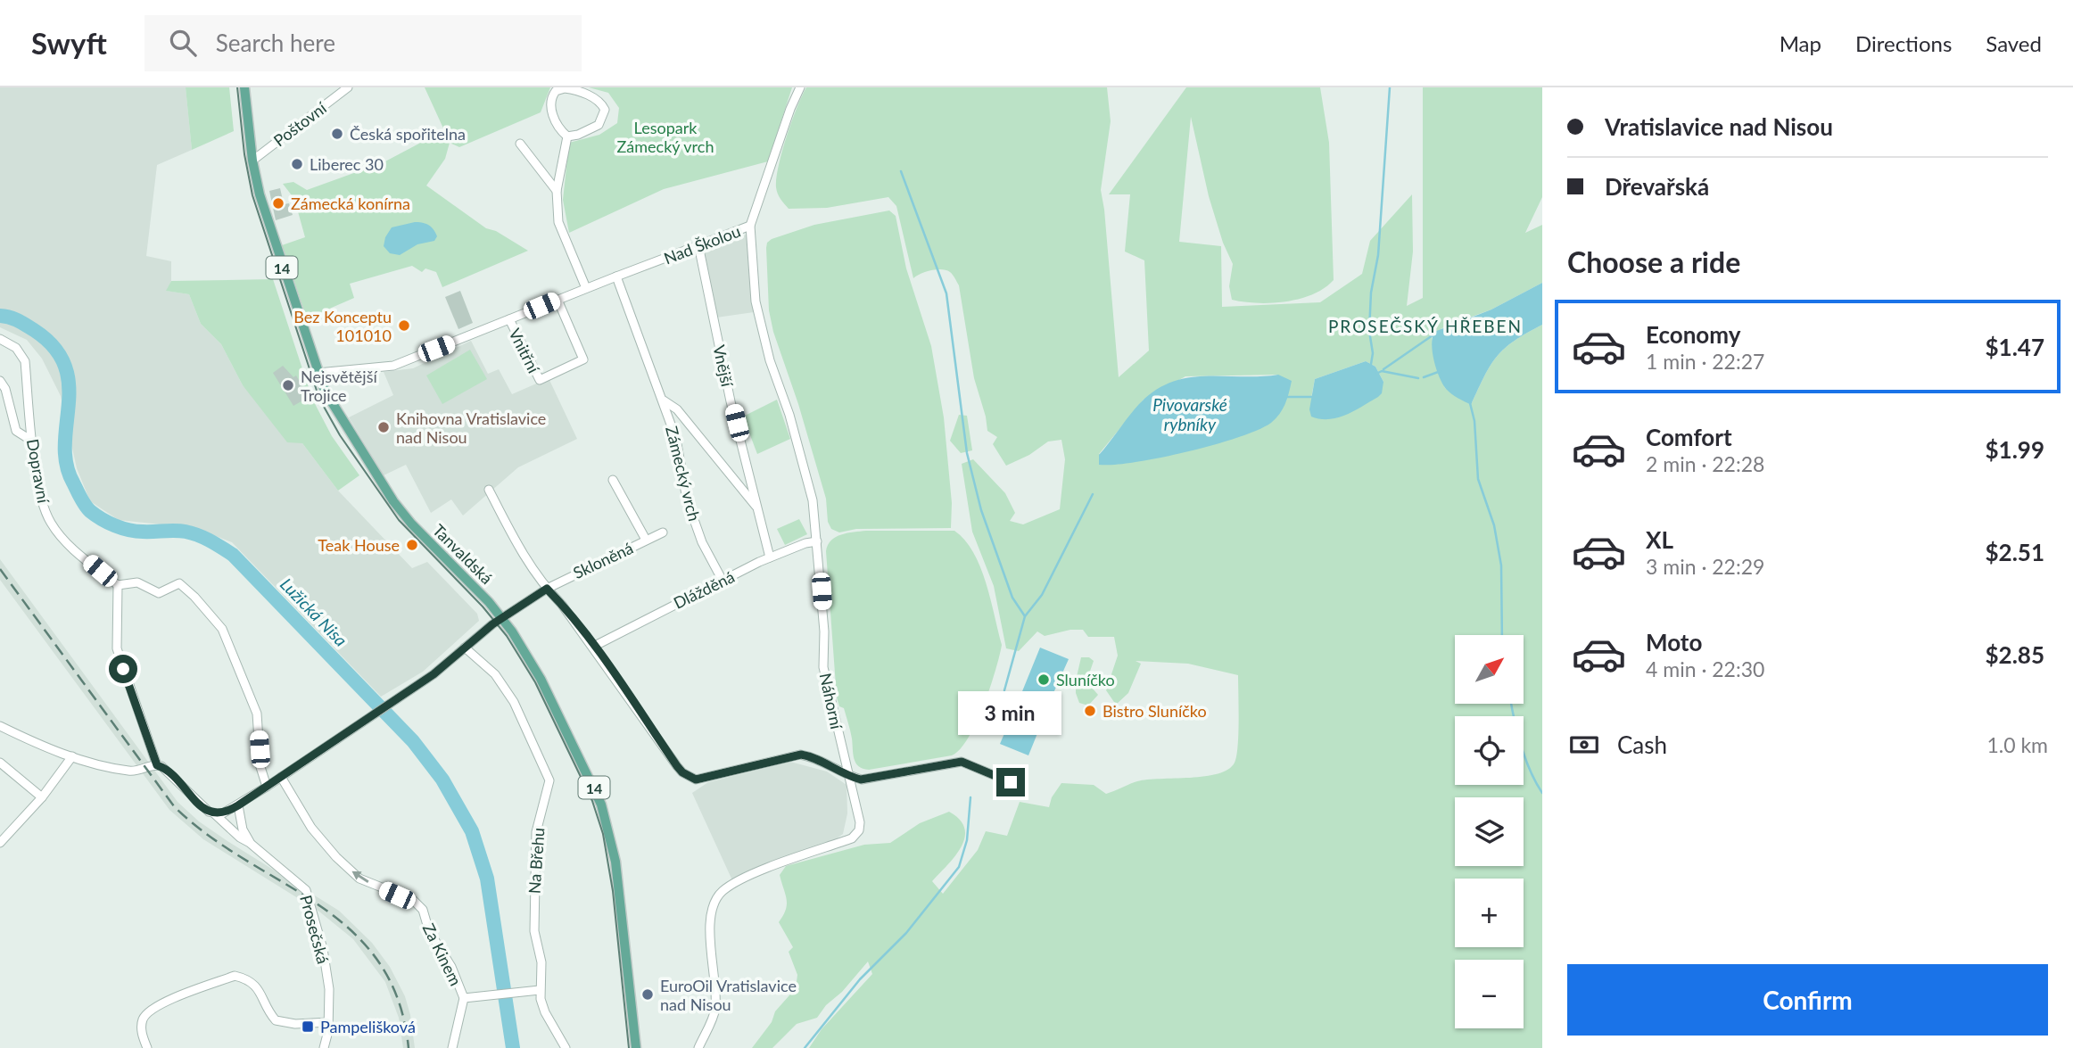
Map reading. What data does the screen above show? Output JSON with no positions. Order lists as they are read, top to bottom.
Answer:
{
  "streets": {
    "main road": ["14", "Tanvaldská"],
    "street": [
      "Poštovní",
      "Nad Školou",
      "Vnitřní",
      "Vnější",
      "Dopravní",
      "Zámecký vrch",
      "Skloněná",
      "Dlážděná",
      "Náhorní",
      "Na Břehu",
      "Prosečská",
      "Za Kinem"
    ]
  },
  "crossings": [
    ["Poštovní", "Tanvaldská"],
    ["Nad Školou", "Vnitřní"],
    ["Nad Školou", "Vnější"],
    ["Nad Školou", "Zámecký vrch"],
    ["Nad Školou", "Tanvaldská"],
    ["Nad Školou", "Náhorní"],
    ["Vnější", "Zámecký vrch"],
    ["Vnější", "Dlážděná"],
    ["Zámecký vrch", "Dlážděná"],
    ["Tanvaldská", "Skloněná"],
    ["Skloněná", "Na Břehu"],
    ["Skloněná", "Prosečská"],
    ["Skloněná", "Za Kinem"],
    ["Dlážděná", "Náhorní"]
  ],
  "one_way": ["Za Kinem"],
  "districts": ["PROSEČSKÝ HŘEBEN"],
  "water": ["Pivovarské rybníky", "Lužická Nisa"],
  "parks": ["Lesopark Zámecký vrch"],
  "places": {
    "other": [
      "Česká spořitelna",
      "Liberec 30",
      "Zámecká konírna",
      "Bez Konceptu 101010",
      "Nejsvětější Trojice",
      "Knihovna Vratislavice nad Nisou",
      "Teak House",
      "Sluníčko",
      "Bistro Sluníčko",
      "EuroOil Vratislavice nad Nisou"
    ],
    "transit": ["Pampelišková"]
  },
  "north": "top right",
  "page": {
    "header": "Swyft",
    "search": "Search here",
    "nav": ["Map", "Directions", "Saved"],
    "banner": ["Vratislavice nad Nisou", "Dřevařská"],
    "heading": "Choose a ride",
    "list": [
      {
        "name": "Economy",
        "note": "1 min · 22:27",
        "value": "$1.47"
      },
      {
        "name": "Comfort",
        "note": "2 min · 22:28",
        "value": "$1.99"
      },
      {
        "name": "XL",
        "note": "3 min · 22:29",
        "value": "$2.51"
      },
      {
        "name": "Moto",
        "note": "4 min · 22:30",
        "value": "$2.85"
      }
    ],
    "map_buttons": ["+", "−"],
    "bubble": "3 min",
    "pay": ["Cash", "1.0 km"],
    "buttons": "Confirm"
  }
}
